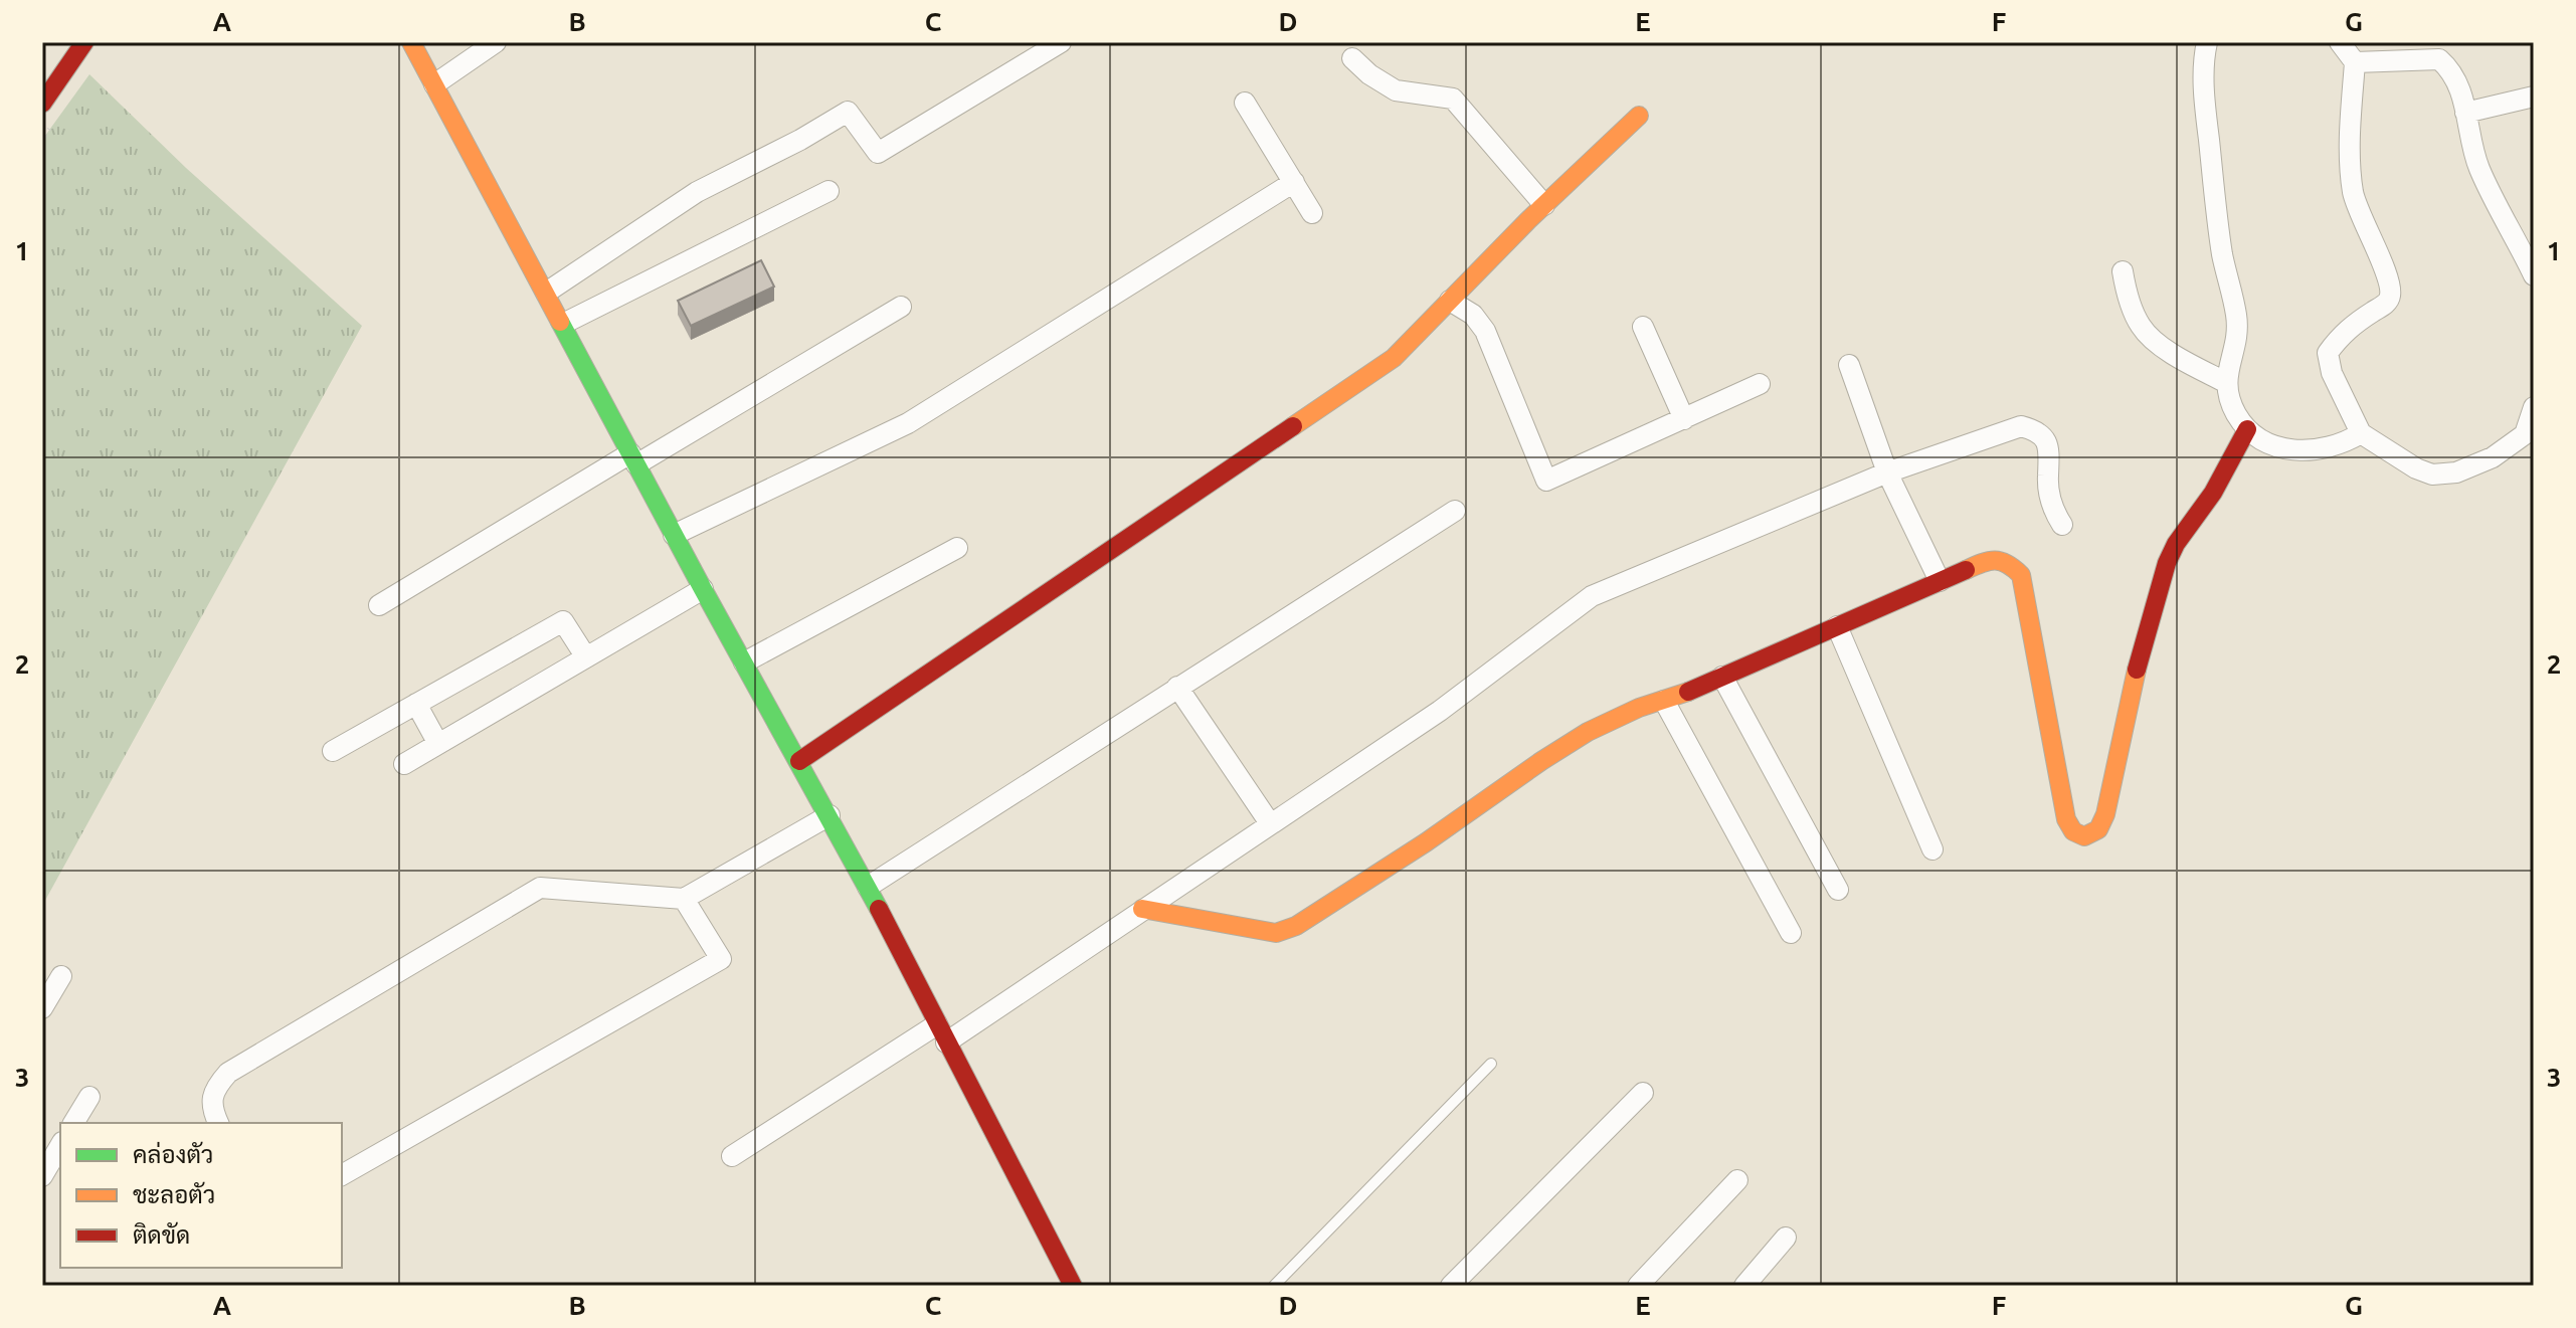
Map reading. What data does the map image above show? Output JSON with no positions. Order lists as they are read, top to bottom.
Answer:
{
  "legend": ["คล่องตัว", "ชะลอตัว", "ติดขัด"],
  "grid": {
    "columns": [
      "A",
      "B",
      "C",
      "D",
      "E",
      "F",
      "G"
    ],
    "rows": ["1", "2", "3"]
  }
}
